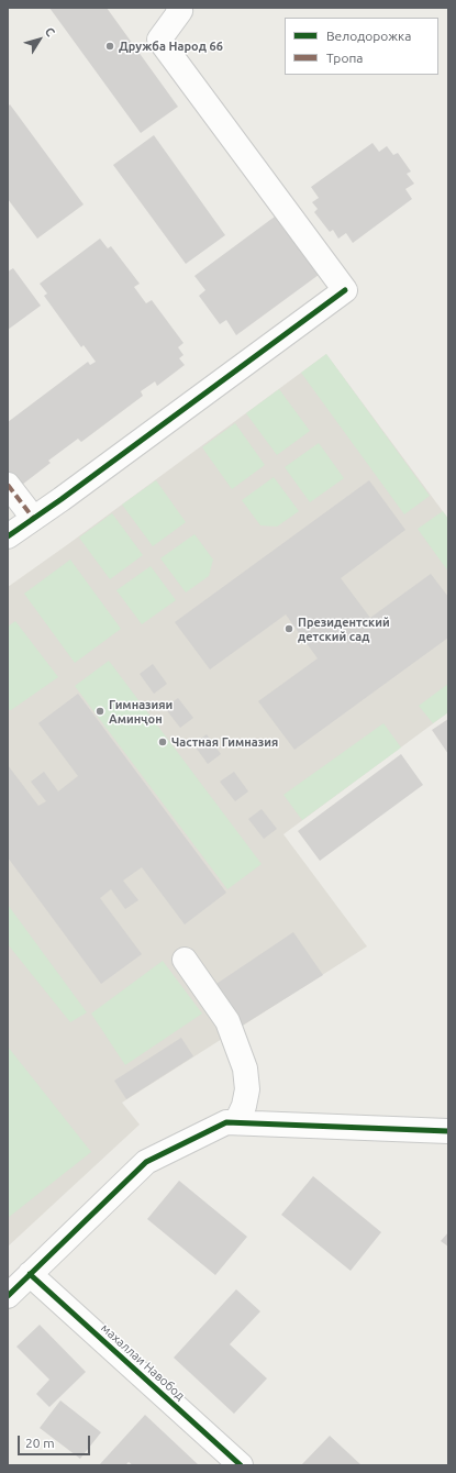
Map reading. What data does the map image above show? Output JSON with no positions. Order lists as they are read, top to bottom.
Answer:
{
  "streets": {
    "street": ["махаллаи Навобод"]
  },
  "places": [
    "Дружба Народ 66",
    "Президентский детский сад",
    "Гимназияи Аминҷон",
    "Частная Гимназия"
  ],
  "legend": ["Велодорожка", "Тропа"],
  "scale_bar": "20 m",
  "north": "top right"
}
